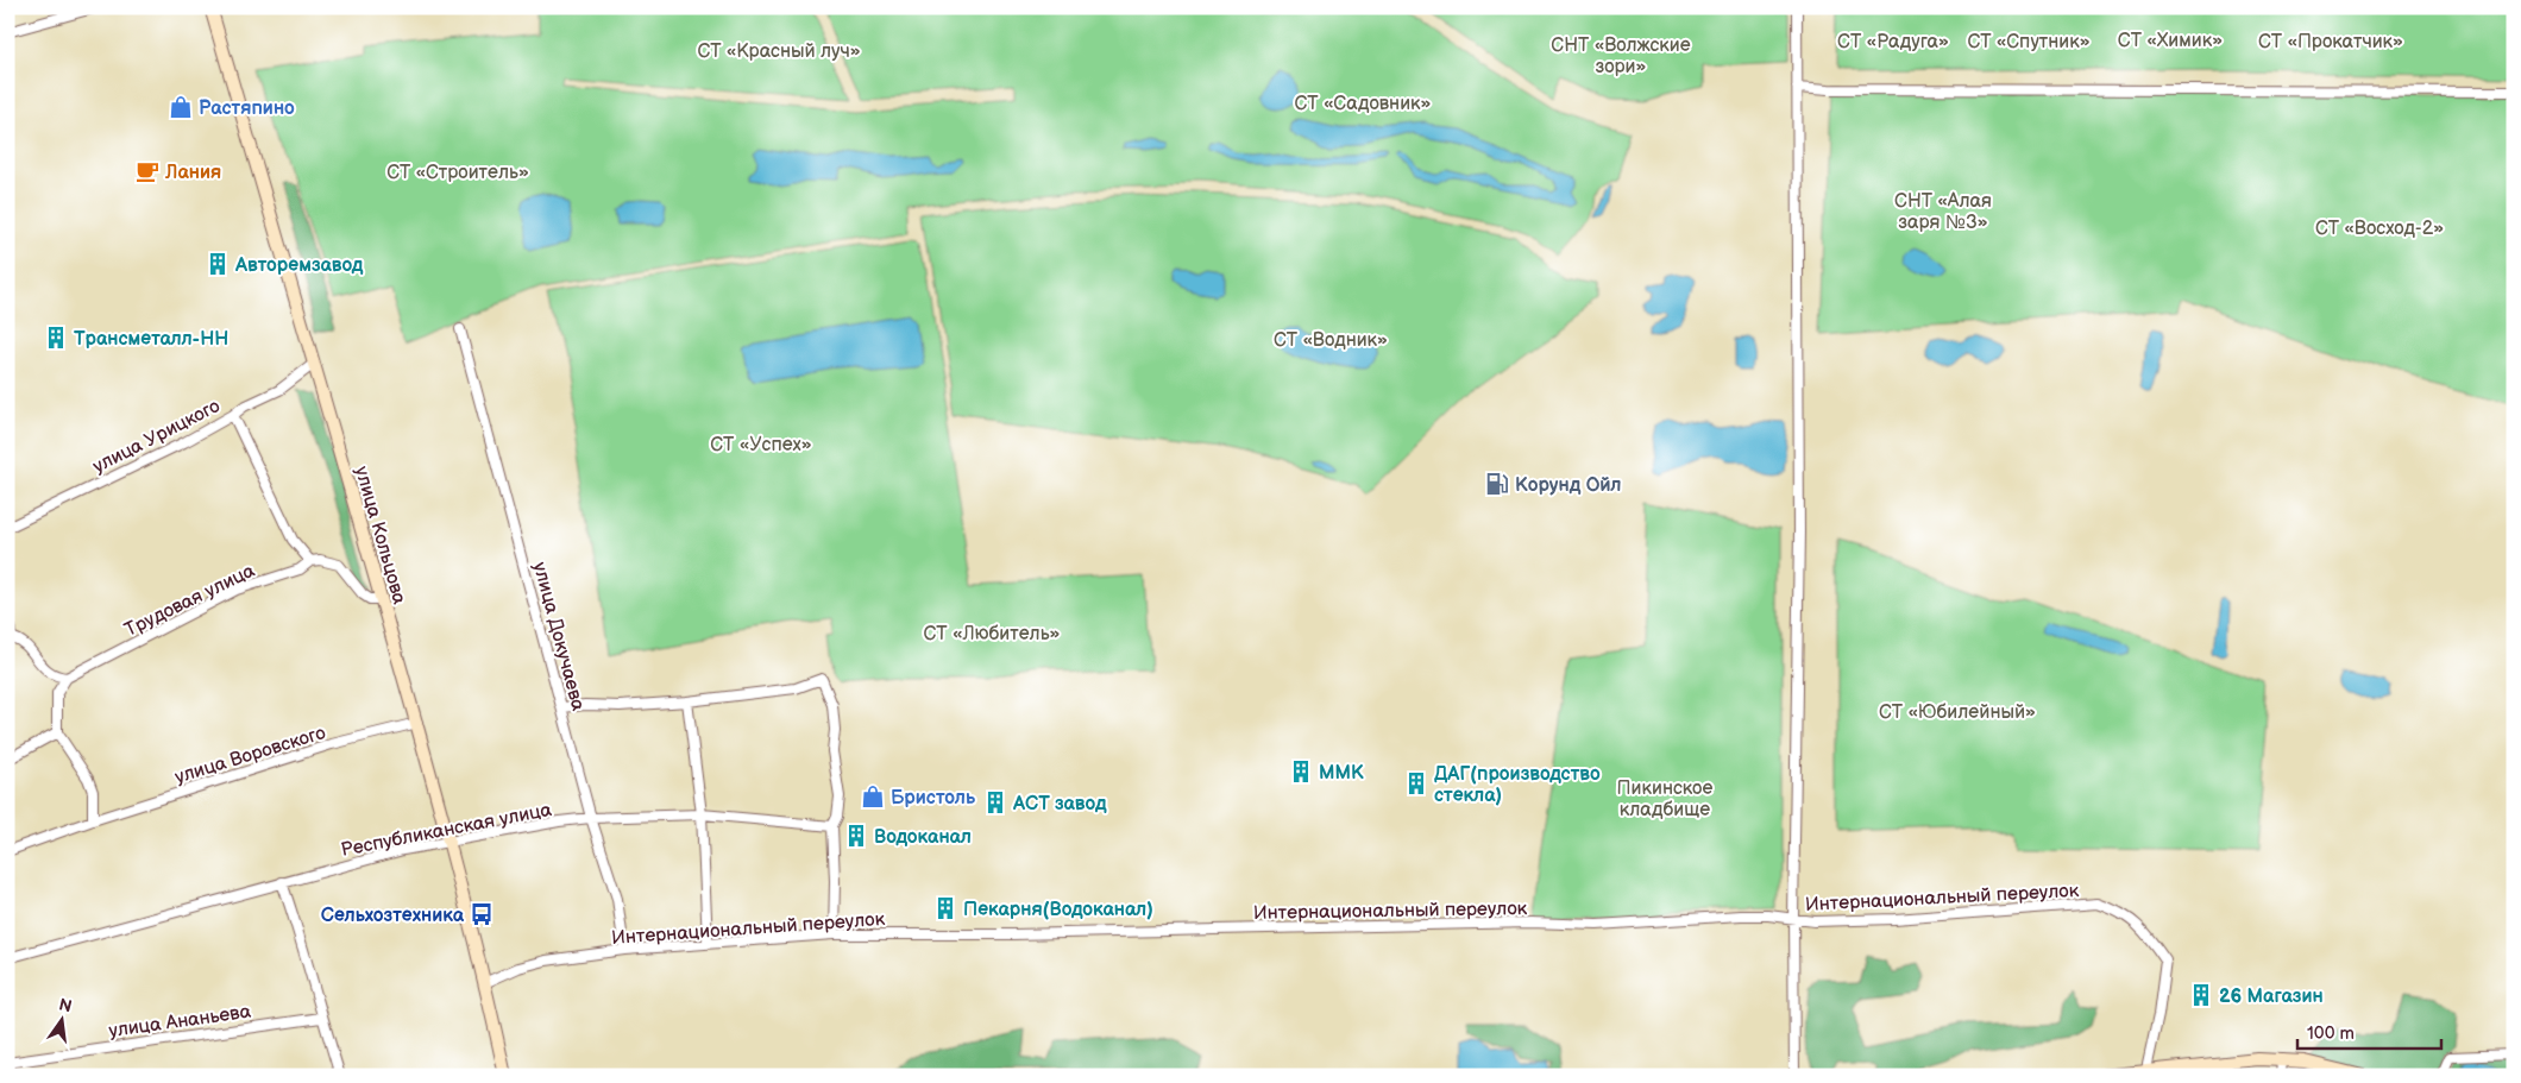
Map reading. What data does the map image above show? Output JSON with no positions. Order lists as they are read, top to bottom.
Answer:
{
  "streets": {
    "main road": ["улица Кольцова"],
    "street": [
      "улица Урицкого",
      "Трудовая улица",
      "улица Докучаева",
      "улица Воровского",
      "Республиканская улица",
      "Интернациональный переулок",
      "улица Ананьева"
    ]
  },
  "crossings": [
    ["улица Урицкого", "улица Кольцова"],
    ["улица Кольцова", "улица Воровского"],
    ["улица Кольцова", "Республиканская улица"],
    ["улица Кольцова", "Интернациональный переулок"],
    ["улица Докучаева", "Республиканская улица"],
    ["улица Докучаева", "Интернациональный переулок"]
  ],
  "parks": [
    "СТ «Химик»",
    "СТ «Радуга»",
    "СТ «Спутник»",
    "СТ «Прокатчик»",
    "СНТ «Волжские зори»",
    "СТ «Красный луч»",
    "СТ «Садовник»",
    "СТ «Строитель»",
    "СНТ «Алая заря №3»",
    "СТ «Восход-2»",
    "СТ «Водник»",
    "СТ «Успех»",
    "СТ «Любитель»",
    "СТ «Юбилейный»",
    "Пикинское кладбище"
  ],
  "places": {
    "shop": ["Растяпино", "Бристоль"],
    "cafe": ["Лания"],
    "building": [
      "Авторемзавод",
      "Трансметалл-НН",
      "ММК",
      "ДАГ(производство стекла)",
      "АСТ завод",
      "Водоканал",
      "Пекарня(Водоканал)",
      "26 Магазин"
    ],
    "fuel station": ["Корунд Ойл"],
    "bus stop": ["Сельхозтехника"]
  },
  "scale_bar": "100 m",
  "north": "top"
}
